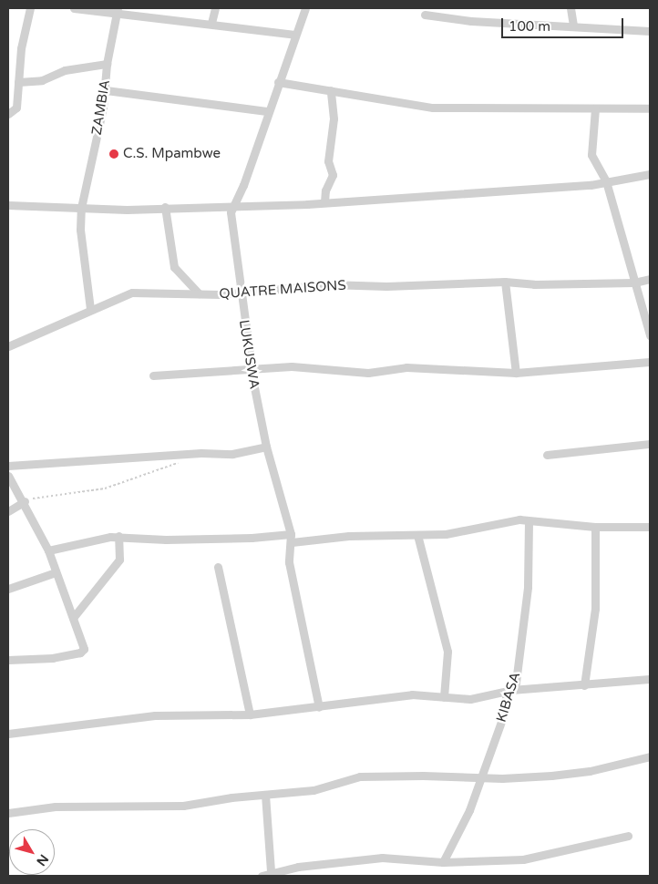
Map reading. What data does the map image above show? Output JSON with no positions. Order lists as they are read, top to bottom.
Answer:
{
  "streets": {
    "street": [
      "ZAMBIA",
      "QUATRE MAISONS",
      "LUKUSWA",
      "KIBASA"
    ]
  },
  "crossings": [
    ["ZAMBIA", "QUATRE MAISONS"],
    ["QUATRE MAISONS", "LUKUSWA"]
  ],
  "places": ["C.S. Mpambwe"],
  "scale_bar": "100 m",
  "north": "bottom right"
}
